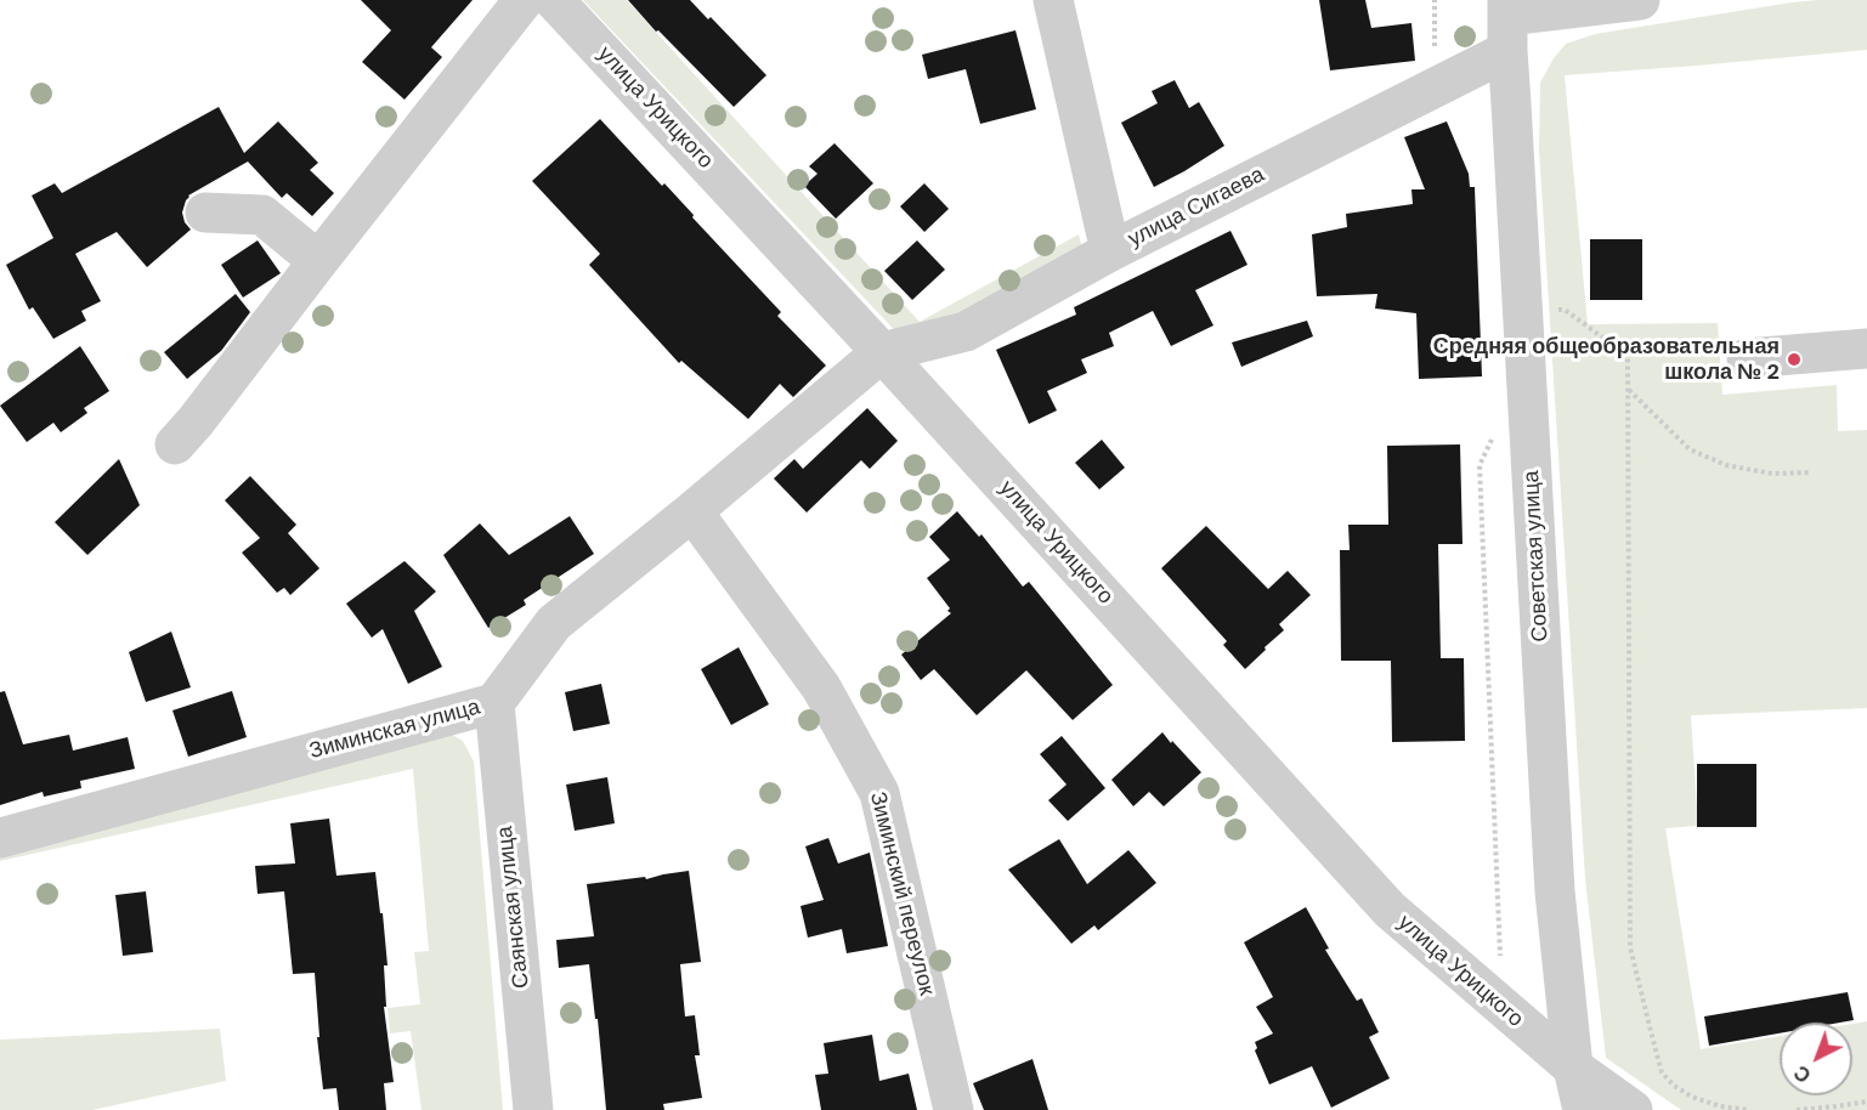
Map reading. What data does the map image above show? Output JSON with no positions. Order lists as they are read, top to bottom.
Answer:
{
  "streets": {
    "street": [
      "улица Урицкого",
      "улица Сигаева",
      "Советская улица",
      "Зиминская улица",
      "Зиминский переулок",
      "Саянская улица"
    ]
  },
  "crossings": [
    ["улица Урицкого", "улица Сигаева"],
    ["улица Урицкого", "Советская улица"],
    ["улица Урицкого", "Зиминская улица"],
    ["улица Сигаева", "Советская улица"],
    ["улица Сигаева", "Зиминская улица"],
    ["Зиминская улица", "Зиминский переулок"],
    ["Зиминская улица", "Саянская улица"]
  ],
  "places": ["Средняя общеобразовательная школа № 2"],
  "north": "bottom left"
}
